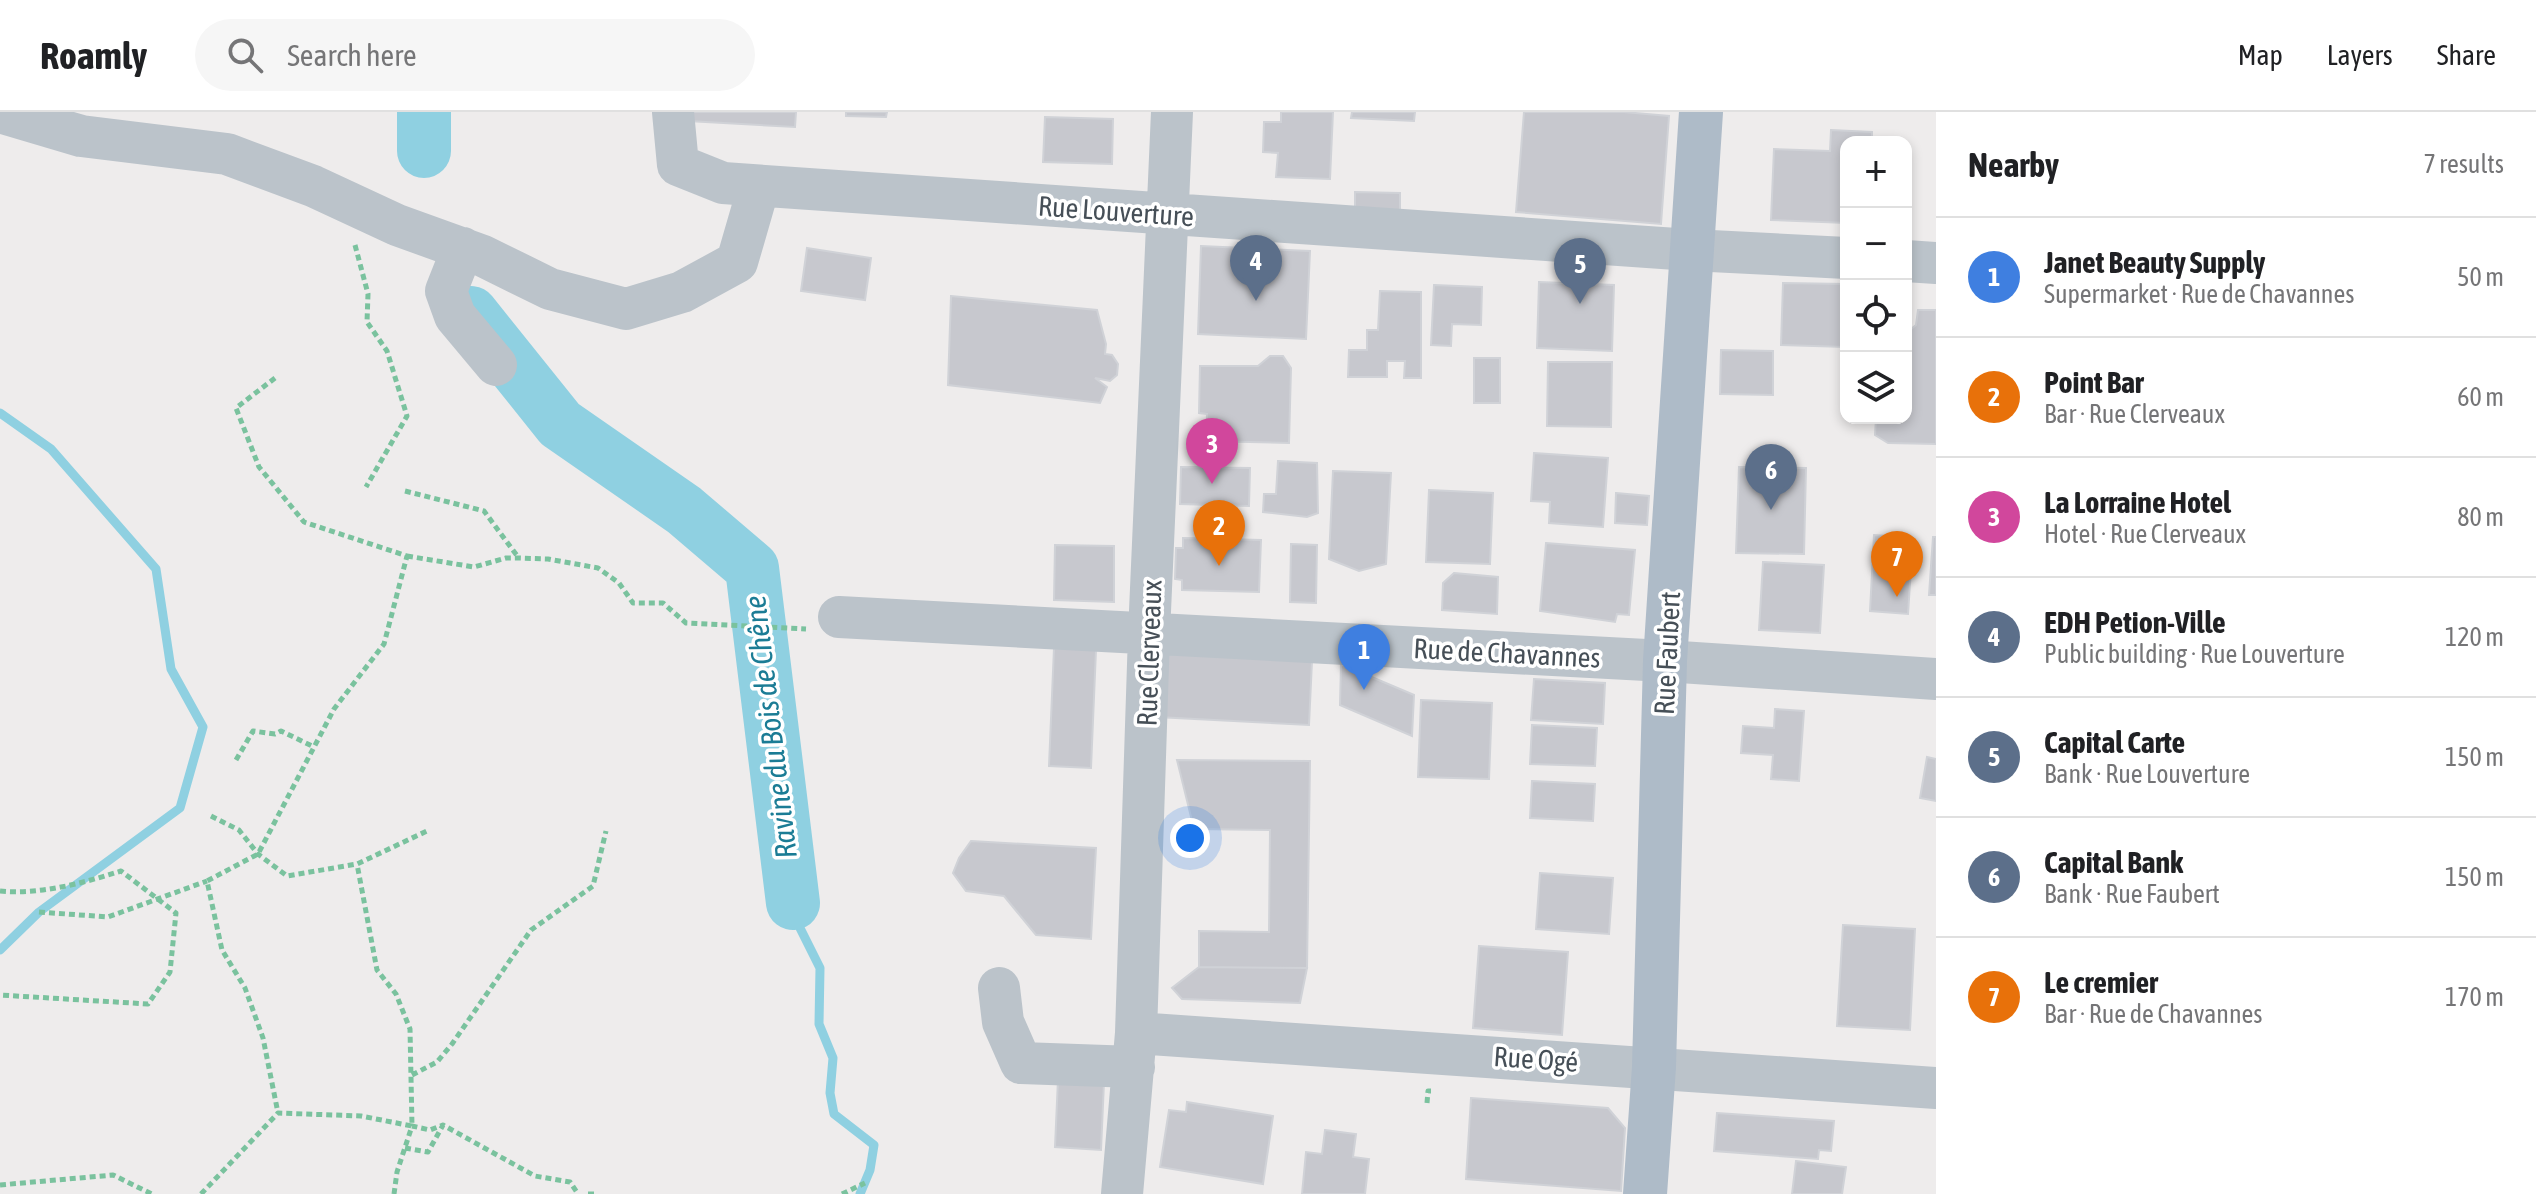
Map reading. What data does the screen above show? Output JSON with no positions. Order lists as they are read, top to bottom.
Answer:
{
  "streets": {
    "main road": ["Rue Faubert"],
    "street": [
      "Rue Louverture",
      "Rue Clerveaux",
      "Rue de Chavannes",
      "Rue Ogé"
    ]
  },
  "crossings": [
    ["Rue Louverture", "Rue Clerveaux"],
    ["Rue Louverture", "Rue Faubert"],
    ["Rue Clerveaux", "Rue de Chavannes"],
    ["Rue Clerveaux", "Rue Ogé"],
    ["Rue de Chavannes", "Rue Faubert"],
    ["Rue Faubert", "Rue Ogé"]
  ],
  "water": ["Ravine du Bois de Chêne"],
  "page": {
    "header": "Roamly",
    "search": "Search here",
    "nav": ["Map", "Layers", "Share"],
    "heading": ["Nearby", "7 results"],
    "map_buttons": ["+", "−"],
    "list": [
      {
        "mark": "1",
        "name": "Janet Beauty Supply",
        "note": "Supermarket · Rue de Chavannes",
        "value": "50 m"
      },
      {
        "mark": "2",
        "name": "Point Bar",
        "note": "Bar · Rue Clerveaux",
        "value": "60 m"
      },
      {
        "mark": "3",
        "name": "La Lorraine Hotel",
        "note": "Hotel · Rue Clerveaux",
        "value": "80 m"
      },
      {
        "mark": "4",
        "name": "EDH Petion-Ville",
        "note": "Public building · Rue Louverture",
        "value": "120 m"
      },
      {
        "mark": "5",
        "name": "Capital Carte",
        "note": "Bank · Rue Louverture",
        "value": "150 m"
      },
      {
        "mark": "6",
        "name": "Capital Bank",
        "note": "Bank · Rue Faubert",
        "value": "150 m"
      },
      {
        "mark": "7",
        "name": "Le cremier",
        "note": "Bar · Rue de Chavannes",
        "value": "170 m"
      }
    ],
    "pins": [
      "4",
      "5",
      "3",
      "6",
      "2",
      "7",
      "1"
    ]
  }
}
